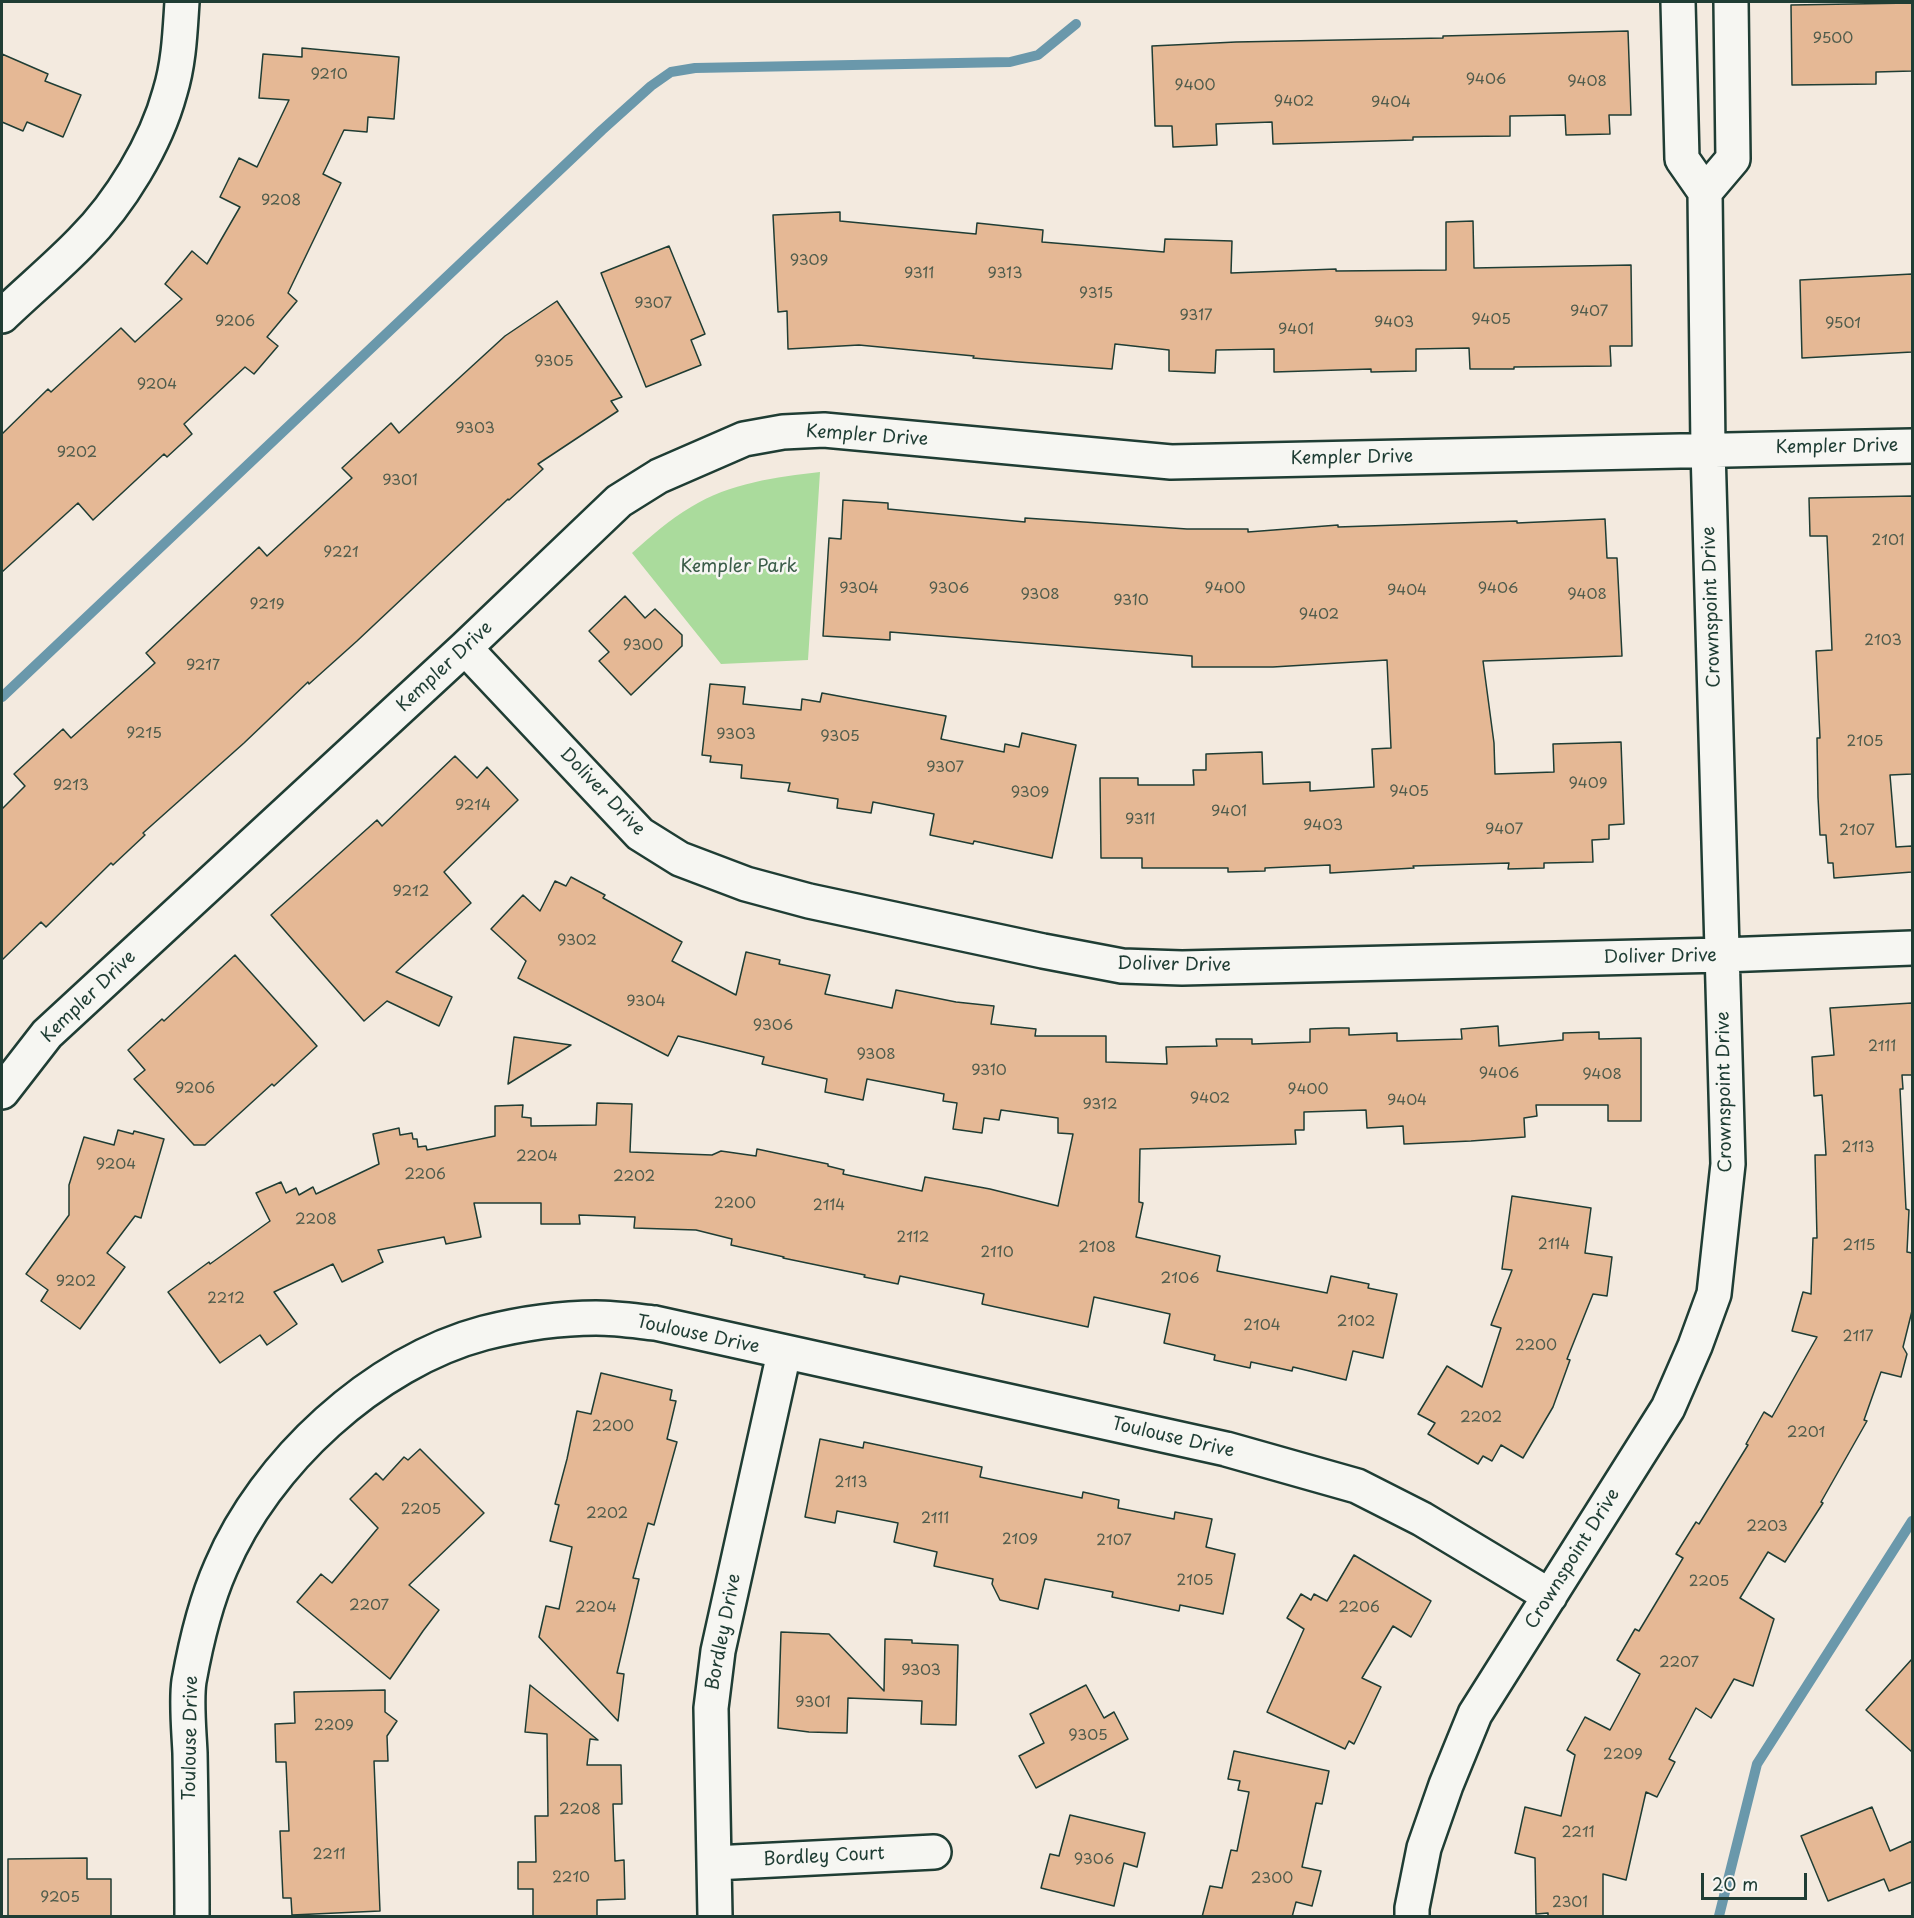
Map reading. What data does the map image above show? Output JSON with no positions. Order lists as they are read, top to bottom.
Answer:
{
  "streets": {
    "street": [
      "Kempler Drive",
      "Crownspoint Drive",
      "Doliver Drive",
      "Toulouse Drive",
      "Bordley Drive",
      "Bordley Court"
    ]
  },
  "crossings": [
    ["Kempler Drive", "Crownspoint Drive"],
    ["Kempler Drive", "Doliver Drive"],
    ["Crownspoint Drive", "Doliver Drive"],
    ["Crownspoint Drive", "Toulouse Drive"],
    ["Toulouse Drive", "Bordley Drive"],
    ["Bordley Drive", "Bordley Court"]
  ],
  "parks": ["Kempler Park"],
  "house_numbers": [
    "9500",
    "9210",
    "9406",
    "9408",
    "9400",
    "9402",
    "9404",
    "9208",
    "9309",
    "9311",
    "9313",
    "9315",
    "9307",
    "9407",
    "9317",
    "9405",
    "9206",
    "9403",
    "9501",
    "9401",
    "9305",
    "9204",
    "9303",
    "9202",
    "9301",
    "2101",
    "9221",
    "9304",
    "9306",
    "9400",
    "9406",
    "9404",
    "9308",
    "9408",
    "9310",
    "9219",
    "9402",
    "2103",
    "9300",
    "9217",
    "9215",
    "9303",
    "9305",
    "2105",
    "9307",
    "9409",
    "9213",
    "9405",
    "9309",
    "9214",
    "9401",
    "9311",
    "9403",
    "9407",
    "2107",
    "9212",
    "9302",
    "9304",
    "9306",
    "2111",
    "9308",
    "9310",
    "9406",
    "9408",
    "9206",
    "9400",
    "9402",
    "9404",
    "9312",
    "2113",
    "2204",
    "9204",
    "2206",
    "2202",
    "2200",
    "2114",
    "2208",
    "2112",
    "2114",
    "2115",
    "2108",
    "2110",
    "2106",
    "9202",
    "2212",
    "2102",
    "2104",
    "2117",
    "2200",
    "2202",
    "2200",
    "2201",
    "2113",
    "2205",
    "2202",
    "2111",
    "2203",
    "2109",
    "2107",
    "2105",
    "2205",
    "2207",
    "2204",
    "2206",
    "2207",
    "9303",
    "9301",
    "2209",
    "9305",
    "2209",
    "2208",
    "2211",
    "2211",
    "9306",
    "2210",
    "2300",
    "9205",
    "2301"
  ],
  "scale_bar": "20 m"
}
